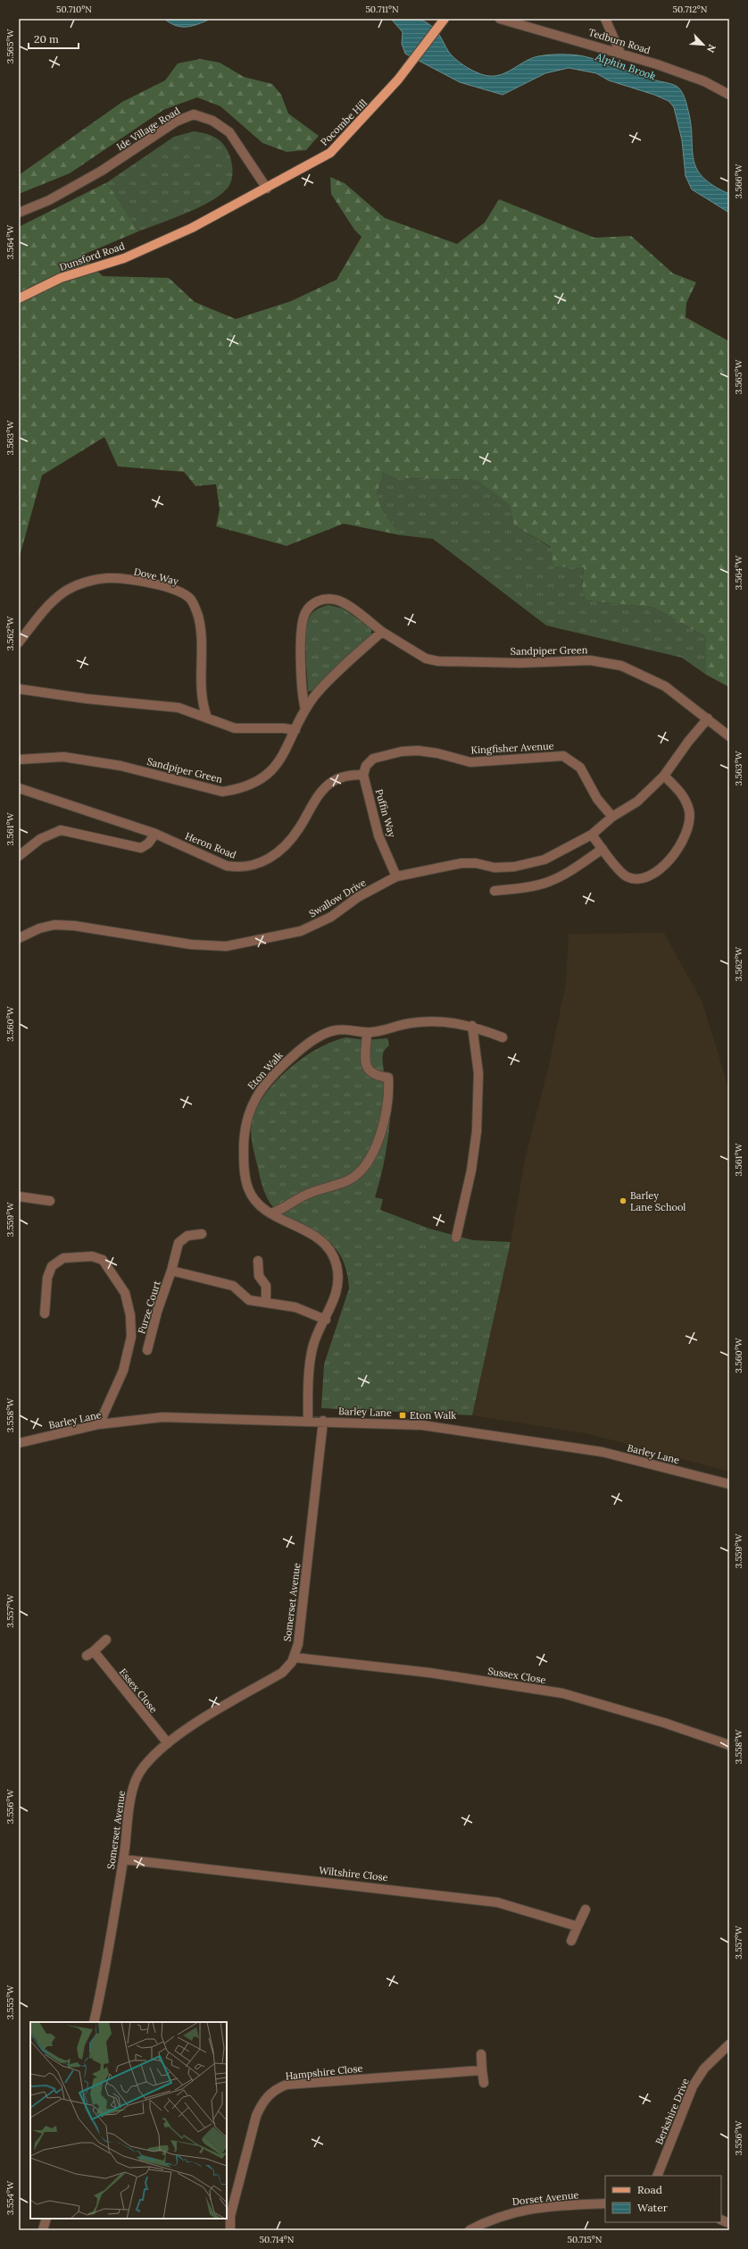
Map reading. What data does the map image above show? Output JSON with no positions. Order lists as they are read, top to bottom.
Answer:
{
  "streets": {
    "main road": ["Pocombe Hill", "Dunsford Road"],
    "street": [
      "Tedburn Road",
      "Ide Village Road",
      "Dove Way",
      "Sandpiper Green",
      "Kingfisher Avenue",
      "Puffin Way",
      "Heron Road",
      "Swallow Drive",
      "Eton Walk",
      "Furze Court",
      "Barley Lane",
      "Somerset Avenue",
      "Sussex Close",
      "Essex Close",
      "Wiltshire Close",
      "Hampshire Close",
      "Berkshire Drive",
      "Dorset Avenue"
    ]
  },
  "crossings": [
    ["Pocombe Hill", "Ide Village Road"],
    ["Pocombe Hill", "Dunsford Road"],
    ["Kingfisher Avenue", "Puffin Way"],
    ["Kingfisher Avenue", "Heron Road"],
    ["Kingfisher Avenue", "Swallow Drive"],
    ["Puffin Way", "Heron Road"],
    ["Puffin Way", "Swallow Drive"],
    ["Eton Walk", "Barley Lane"],
    ["Barley Lane", "Somerset Avenue"],
    ["Somerset Avenue", "Sussex Close"],
    ["Somerset Avenue", "Essex Close"],
    ["Somerset Avenue", "Wiltshire Close"]
  ],
  "water": ["Alphin Brook"],
  "places": {
    "other": ["Barley Lane School"],
    "transit": ["Eton Walk"]
  },
  "legend": ["Road", "Water"],
  "scale_bar": "20 m",
  "north": "bottom right",
  "coordinates": [
    "50.710°N",
    "50.711°N",
    "50.712°N",
    "3.565°W",
    "3.566°W",
    "3.564°W",
    "3.563°W",
    "3.562°W",
    "3.561°W",
    "3.560°W",
    "3.559°W",
    "3.558°W",
    "3.557°W",
    "3.556°W",
    "3.555°W",
    "3.554°W",
    "50.714°N",
    "50.715°N"
  ]
}
